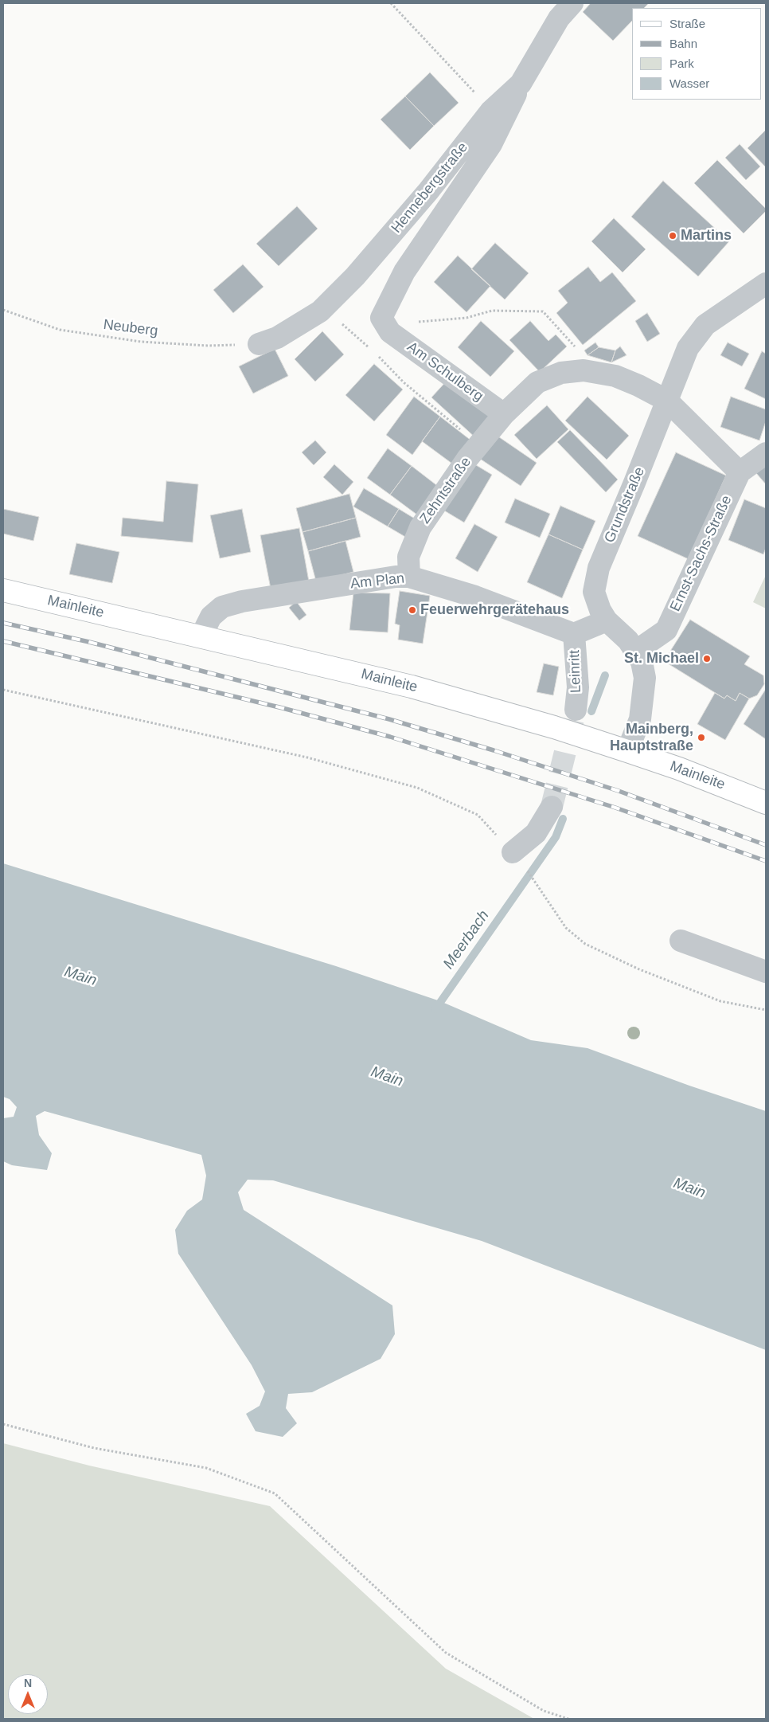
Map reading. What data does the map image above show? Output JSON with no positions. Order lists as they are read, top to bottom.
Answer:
{
  "streets": {
    "main road": ["Mainleite"],
    "street": [
      "Hennebergstraße",
      "Am Schulberg",
      "Zehntstraße",
      "Grundstraße",
      "Ernst-Sachs-Straße",
      "Am Plan",
      "Leinritt"
    ],
    "path": ["Neuberg"]
  },
  "crossings": [
    ["Hennebergstraße", "Neuberg"],
    ["Am Schulberg", "Zehntstraße"],
    ["Zehntstraße", "Am Plan"],
    ["Grundstraße", "Ernst-Sachs-Straße"],
    ["Grundstraße", "Mainleite"],
    ["Am Plan", "Mainleite"],
    ["Am Plan", "Leinritt"]
  ],
  "water": ["Meerbach", "Main"],
  "places": [
    "Martins",
    "Feuerwehrgerätehaus",
    "St. Michael",
    "Mainberg, Hauptstraße"
  ],
  "legend": [
    "Straße",
    "Bahn",
    "Park",
    "Wasser"
  ],
  "north": "top"
}
